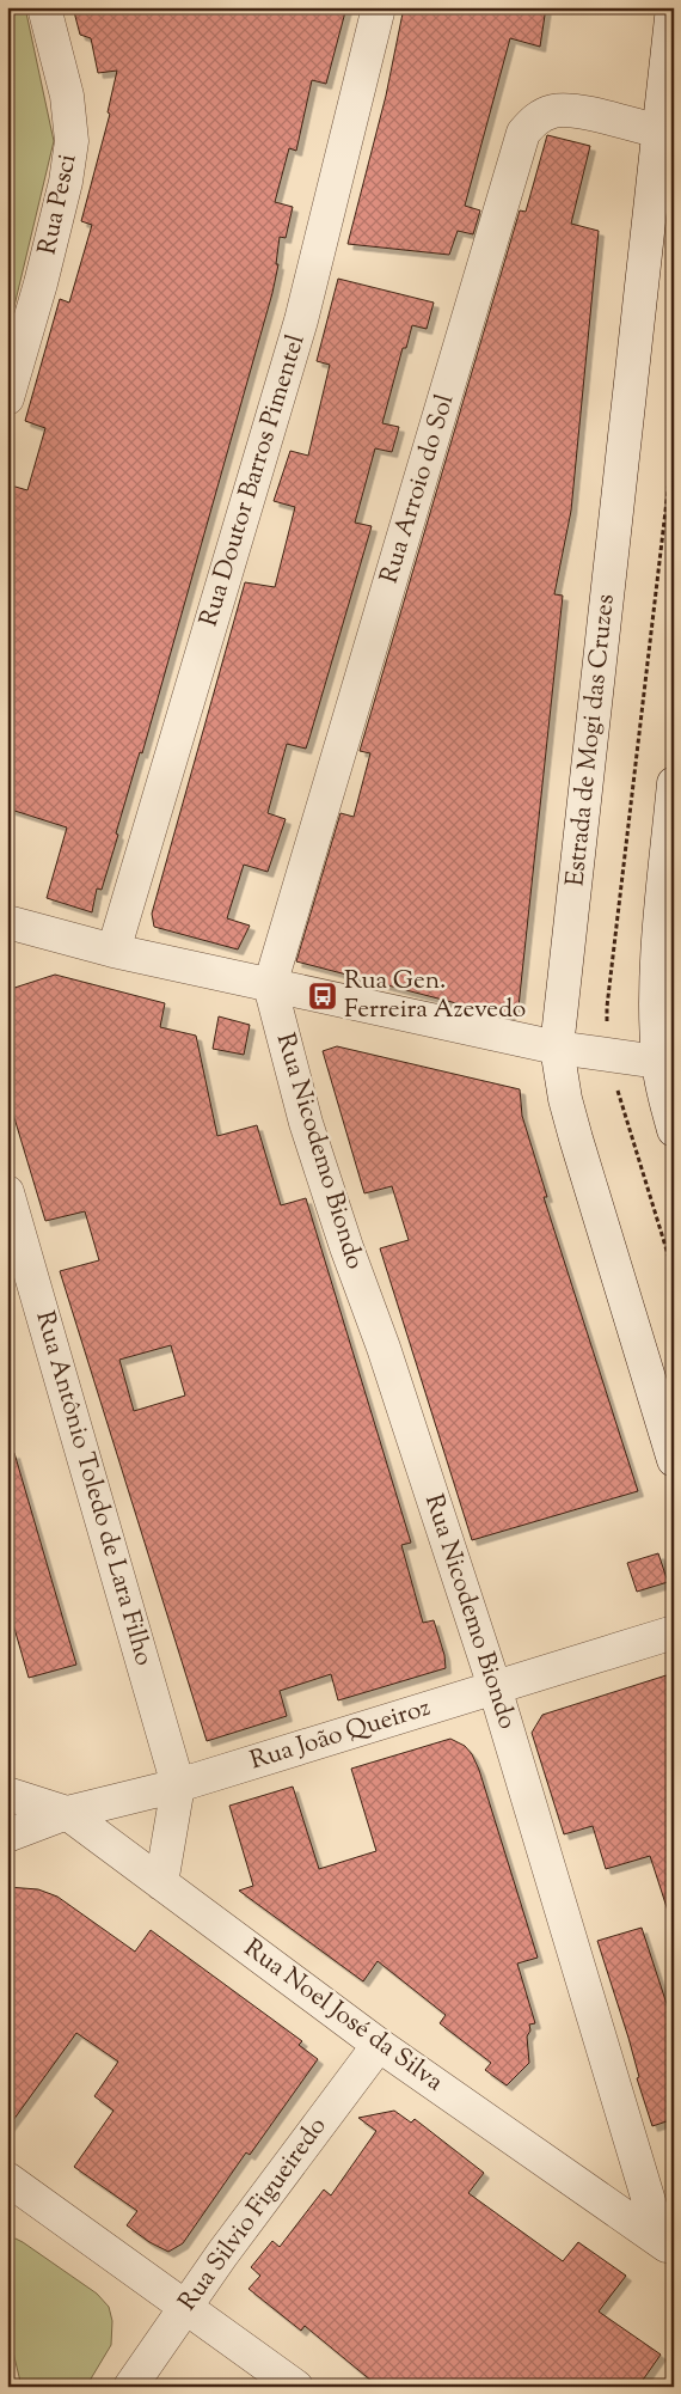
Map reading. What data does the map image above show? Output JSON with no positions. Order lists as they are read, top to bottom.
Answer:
{
  "streets": {
    "street": [
      "Rua Pesci",
      "Rua Doutor Barros Pimentel",
      "Rua Arroio do Sol",
      "Estrada de Mogi das Cruzes",
      "Rua Nicodemo Biondo",
      "Rua Antônio Toledo de Lara Filho",
      "Rua João Queiroz",
      "Rua Noel José da Silva",
      "Rua Silvio Figueiredo"
    ]
  },
  "crossings": [
    ["Rua Arroio do Sol", "Estrada de Mogi das Cruzes"],
    ["Rua Arroio do Sol", "Rua Nicodemo Biondo"],
    ["Rua Nicodemo Biondo", "Rua João Queiroz"],
    ["Rua Nicodemo Biondo", "Rua Noel José da Silva"],
    ["Rua Antônio Toledo de Lara Filho", "Rua João Queiroz"],
    ["Rua João Queiroz", "Rua Noel José da Silva"],
    ["Rua Noel José da Silva", "Rua Silvio Figueiredo"]
  ],
  "places": {
    "bus stop": ["Rua Gen. Ferreira Azevedo"]
  }
}
